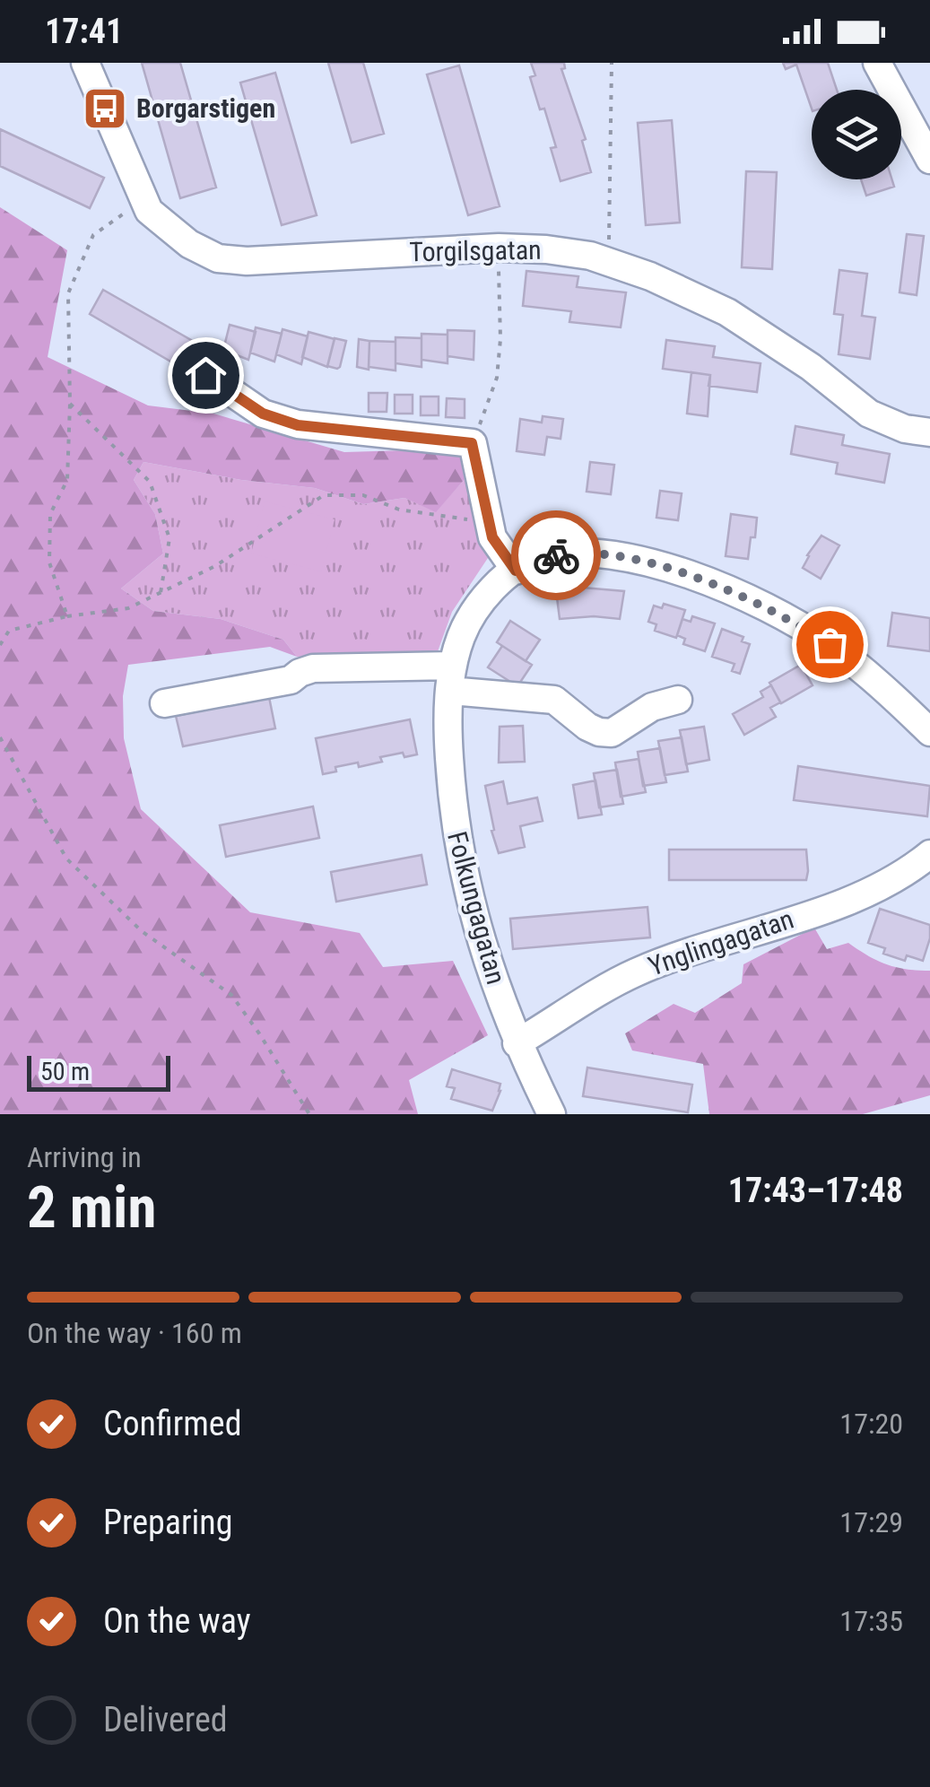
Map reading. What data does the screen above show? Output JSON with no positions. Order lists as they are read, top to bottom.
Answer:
{
  "streets": {
    "street": ["Torgilsgatan", "Folkungagatan", "Ynglingagatan"]
  },
  "crossings": [
    ["Folkungagatan", "Ynglingagatan"]
  ],
  "places": {
    "bus stop": ["Borgarstigen"]
  },
  "scale_bar": "50 m",
  "page": {
    "status": "17:41",
    "scale": "50 m",
    "heading": ["2 min", "Arriving in", "17:43–17:48"],
    "bar": "On the way · 160 m",
    "list": [
      ["Confirmed", "17:20"],
      ["Preparing", "17:29"],
      ["On the way", "17:35"],
      "Delivered"
    ]
  }
}
